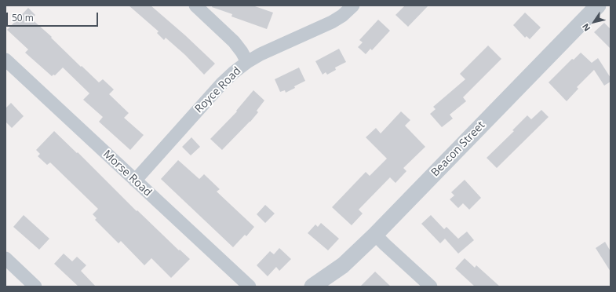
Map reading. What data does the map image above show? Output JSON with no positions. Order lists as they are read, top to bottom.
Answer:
{
  "streets": {
    "street": ["Royce Road", "Beacon Street", "Morse Road"]
  },
  "crossings": [
    ["Royce Road", "Morse Road"]
  ],
  "scale_bar": "50 m",
  "north": "bottom left"
}
